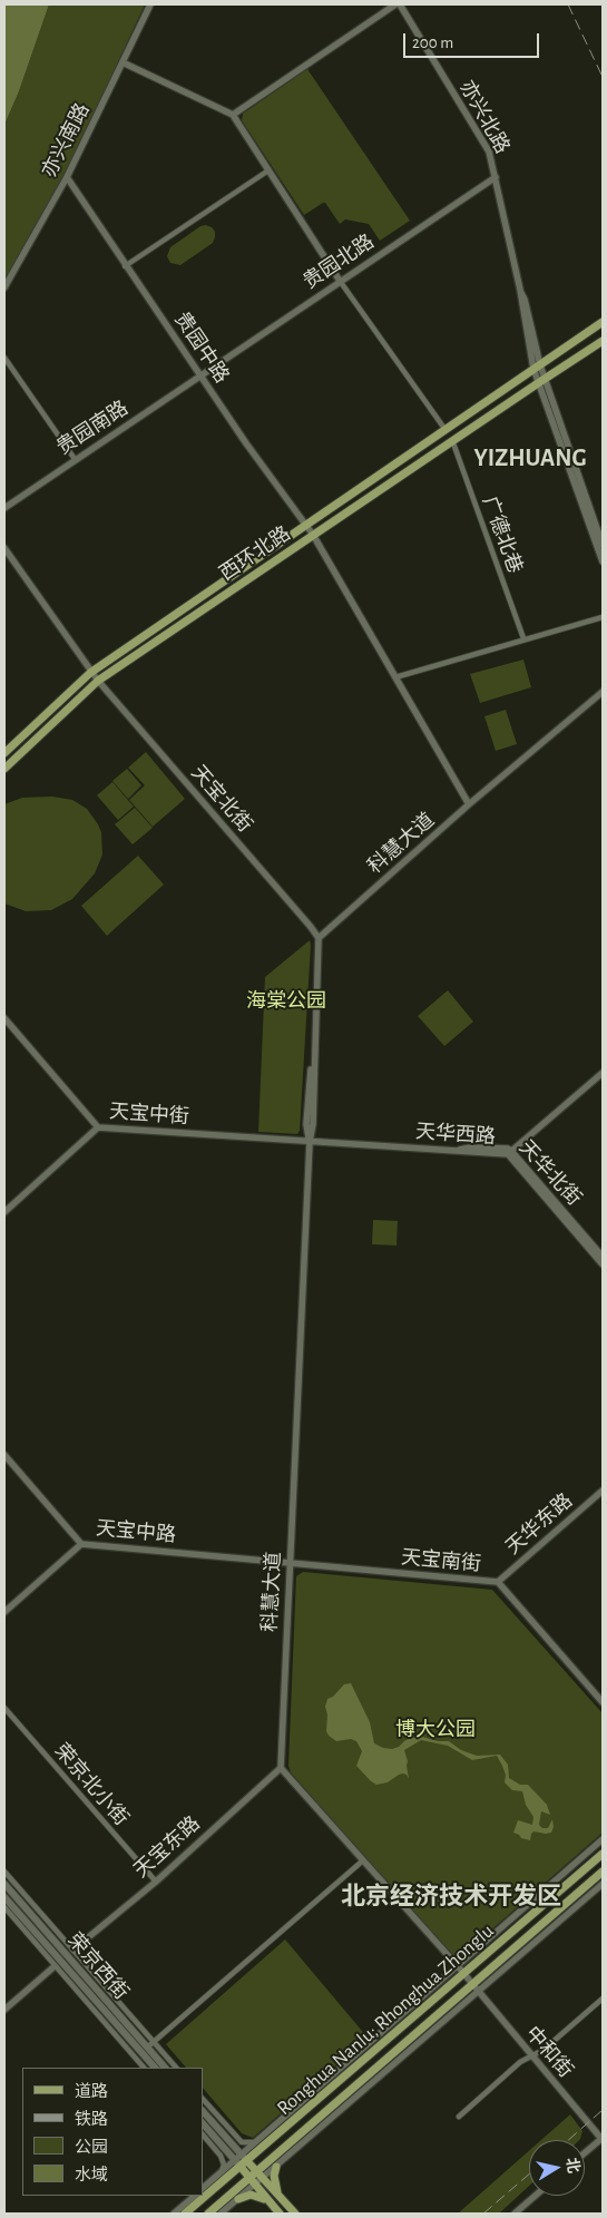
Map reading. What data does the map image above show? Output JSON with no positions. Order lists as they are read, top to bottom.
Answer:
{
  "streets": {
    "main road": ["西环北路", "荣京西街", "Ronghua Nanlu; Rhonghua Zhonglu"],
    "street": [
      "亦兴北路",
      "亦兴南路",
      "贵园北路",
      "贵园中路",
      "贵园南路",
      "广德北巷",
      "天宝北街",
      "科慧大道",
      "天宝中街",
      "天华西路",
      "天华北街",
      "天华东路",
      "天宝中路",
      "天宝南街",
      "荣京北小街",
      "天宝东路",
      "中和街"
    ]
  },
  "crossings": [
    ["亦兴北路", "贵园北路"],
    ["亦兴北路", "西环北路"],
    ["亦兴南路", "贵园中路"],
    ["贵园北路", "贵园中路"],
    ["贵园北路", "贵园南路"],
    ["贵园中路", "贵园南路"],
    ["贵园中路", "西环北路"],
    ["贵园中路", "科慧大道"],
    ["广德北巷", "西环北路"],
    ["西环北路", "天宝北街"],
    ["天宝北街", "科慧大道"],
    ["科慧大道", "天宝中街"],
    ["科慧大道", "天华西路"],
    ["科慧大道", "天宝中路"],
    ["科慧大道", "天宝南街"],
    ["科慧大道", "天宝东路"],
    ["天宝中街", "天华西路"],
    ["天华西路", "天华北街"],
    ["天华东路", "天宝南街"],
    ["天宝中路", "天宝南街"],
    ["荣京北小街", "天宝东路"],
    ["Ronghua Nanlu; Rhonghua Zhonglu", "中和街"]
  ],
  "districts": ["YIZHUANG", "北京经济技术开发区"],
  "parks": ["海棠公园", "博大公园"],
  "legend": [
    "道路",
    "铁路",
    "公园",
    "水域"
  ],
  "scale_bar": "200 m",
  "north": "right"
}
